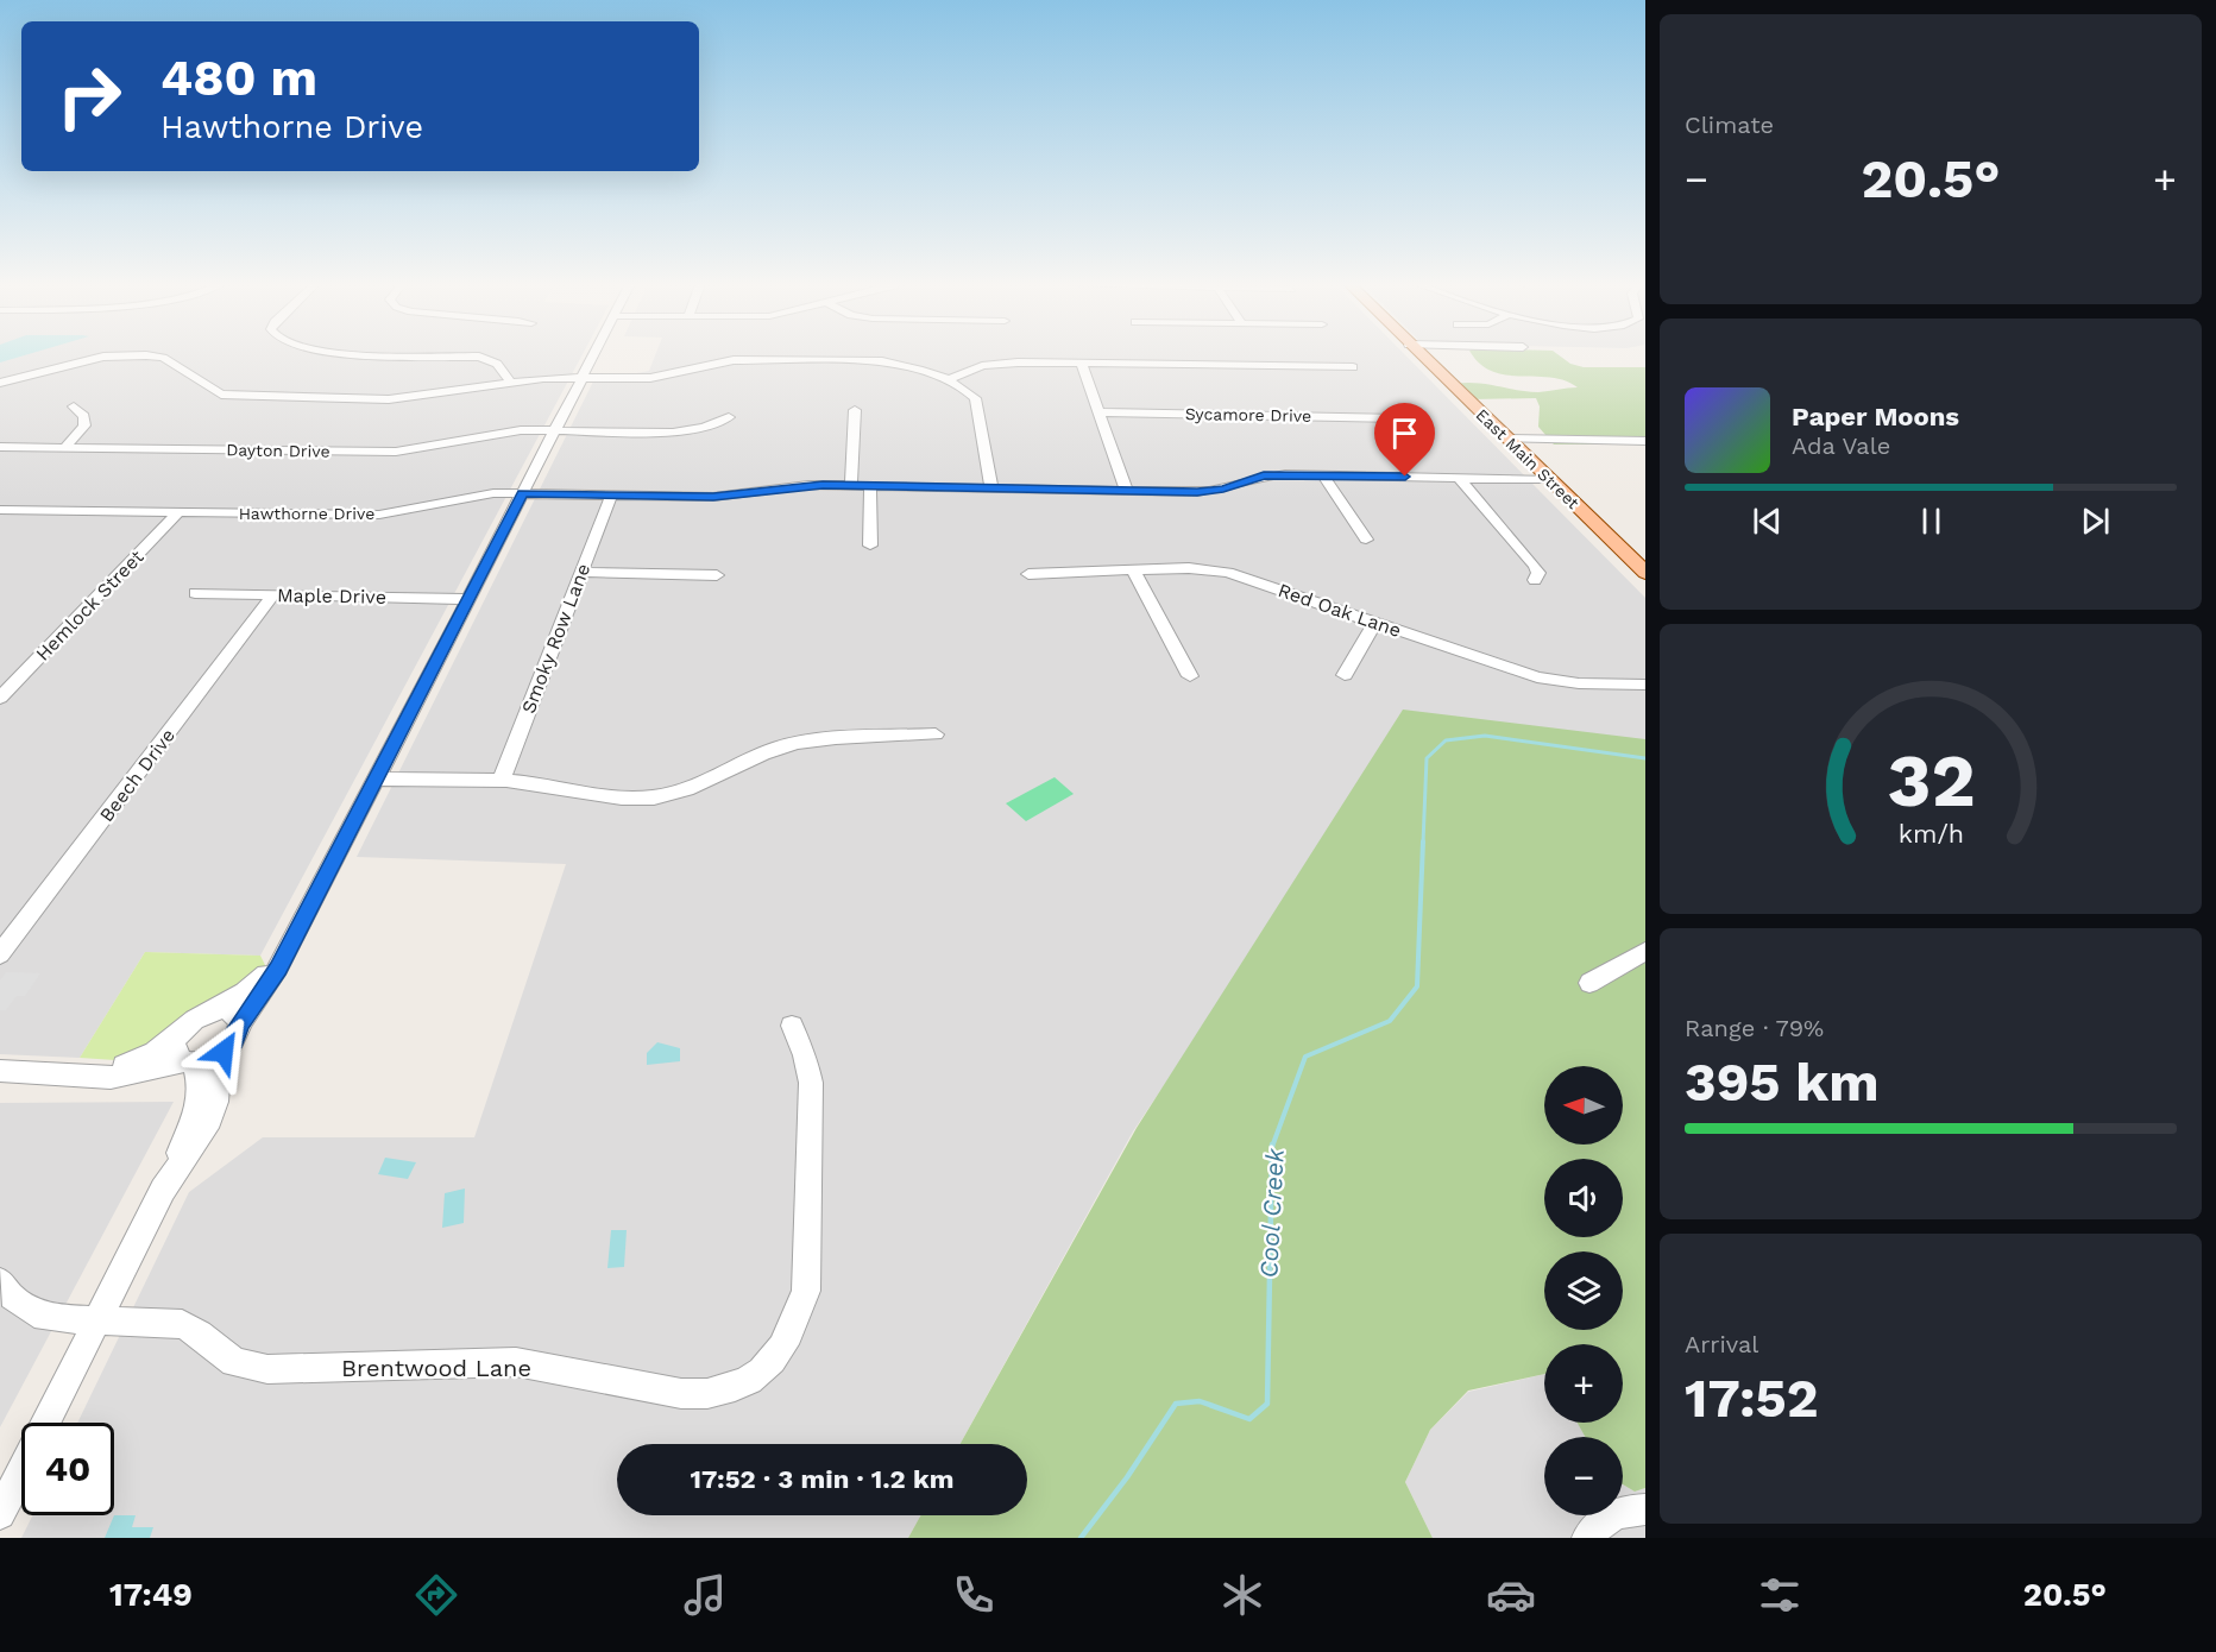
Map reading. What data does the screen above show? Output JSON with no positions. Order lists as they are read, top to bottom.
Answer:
{
  "streets": {
    "main road": ["East Main Street"],
    "street": [
      "Sycamore Drive",
      "Dayton Drive",
      "Hawthorne Drive",
      "Maple Drive",
      "Hemlock Street",
      "Red Oak Lane",
      "Smoky Row Lane",
      "Beech Drive",
      "Brentwood Lane"
    ]
  },
  "crossings": [
    ["East Main Street", "Hawthorne Drive"],
    ["Hawthorne Drive", "Hemlock Street"],
    ["Hawthorne Drive", "Smoky Row Lane"],
    ["Maple Drive", "Beech Drive"]
  ],
  "water": ["Cool Creek"],
  "north": "left",
  "page": {
    "tile": [
      "Climate",
      ["Range · 79%", "395 km"],
      ["Arrival", "17:52"]
    ],
    "turn": ["480 m", "Hawthorne Drive"],
    "heat": ["−", "20.5°", "+"],
    "song": ["Paper Moons", "Ada Vale"],
    "map_buttons": ["+", "−"],
    "limit": "40",
    "trip": "17:52 · 3 min · 1.2 km",
    "tabs": ["17:49", "20.5°"],
    "gauge": ["32", "km/h"]
  }
}
